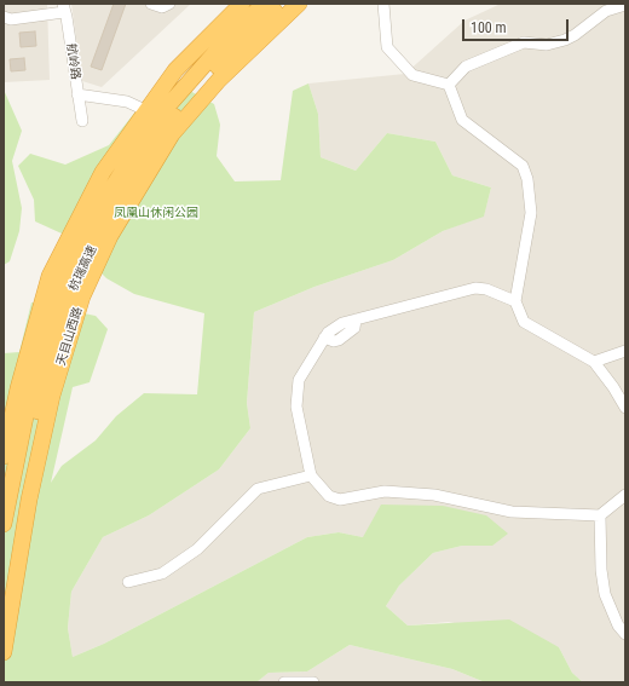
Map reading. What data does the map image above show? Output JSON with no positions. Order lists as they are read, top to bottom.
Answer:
{
  "streets": {
    "highway": ["杭瑞高速", "天目山西路"],
    "street": ["航岭路"]
  },
  "parks": ["凤凰山休闲公园"],
  "scale_bar": "100 m"
}
